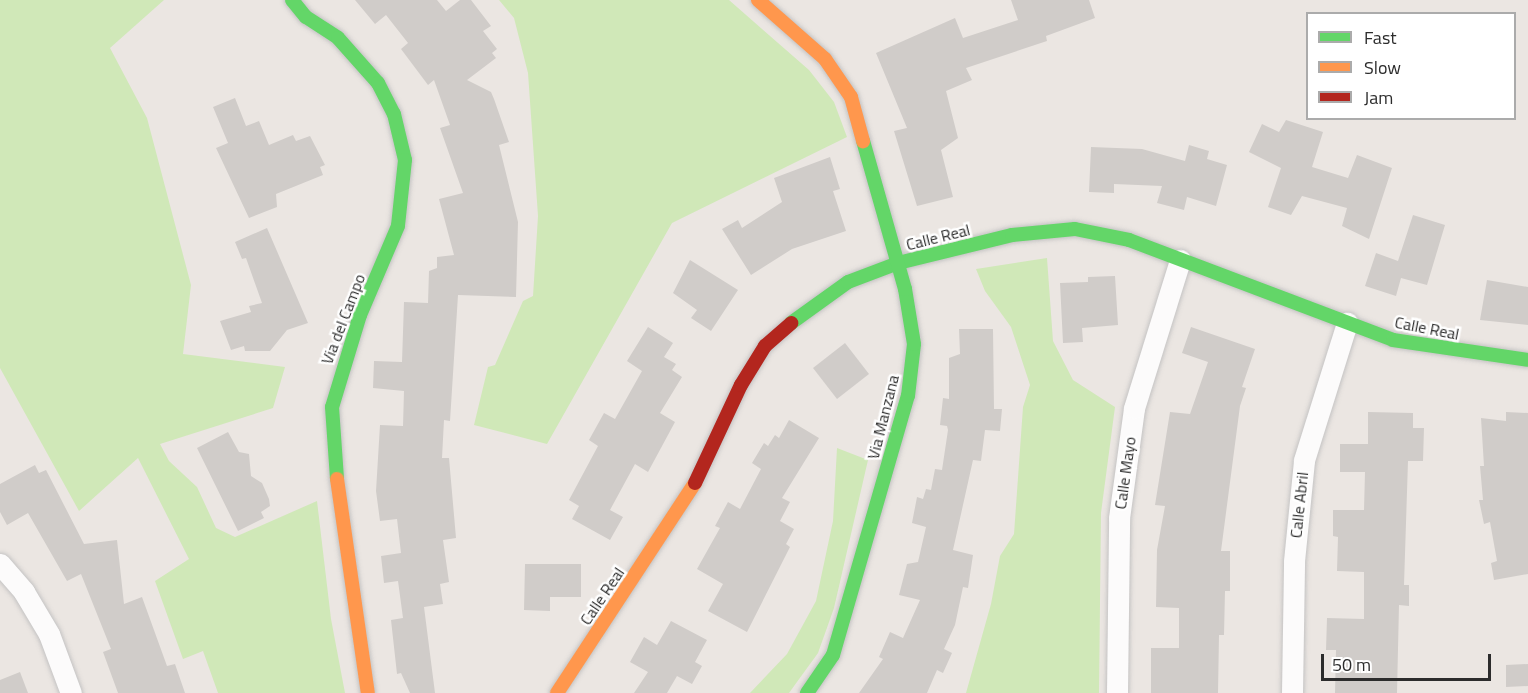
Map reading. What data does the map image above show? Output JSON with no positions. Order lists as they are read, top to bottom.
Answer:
{
  "streets": {
    "street": [
      "Calle Real",
      "Via del Campo",
      "Via Manzana",
      "Calle Mayo",
      "Calle Abril"
    ]
  },
  "crossings": [
    ["Calle Real", "Via Manzana"],
    ["Calle Real", "Calle Mayo"],
    ["Calle Real", "Calle Abril"]
  ],
  "legend": ["Fast", "Slow", "Jam"],
  "scale_bar": "50 m"
}
